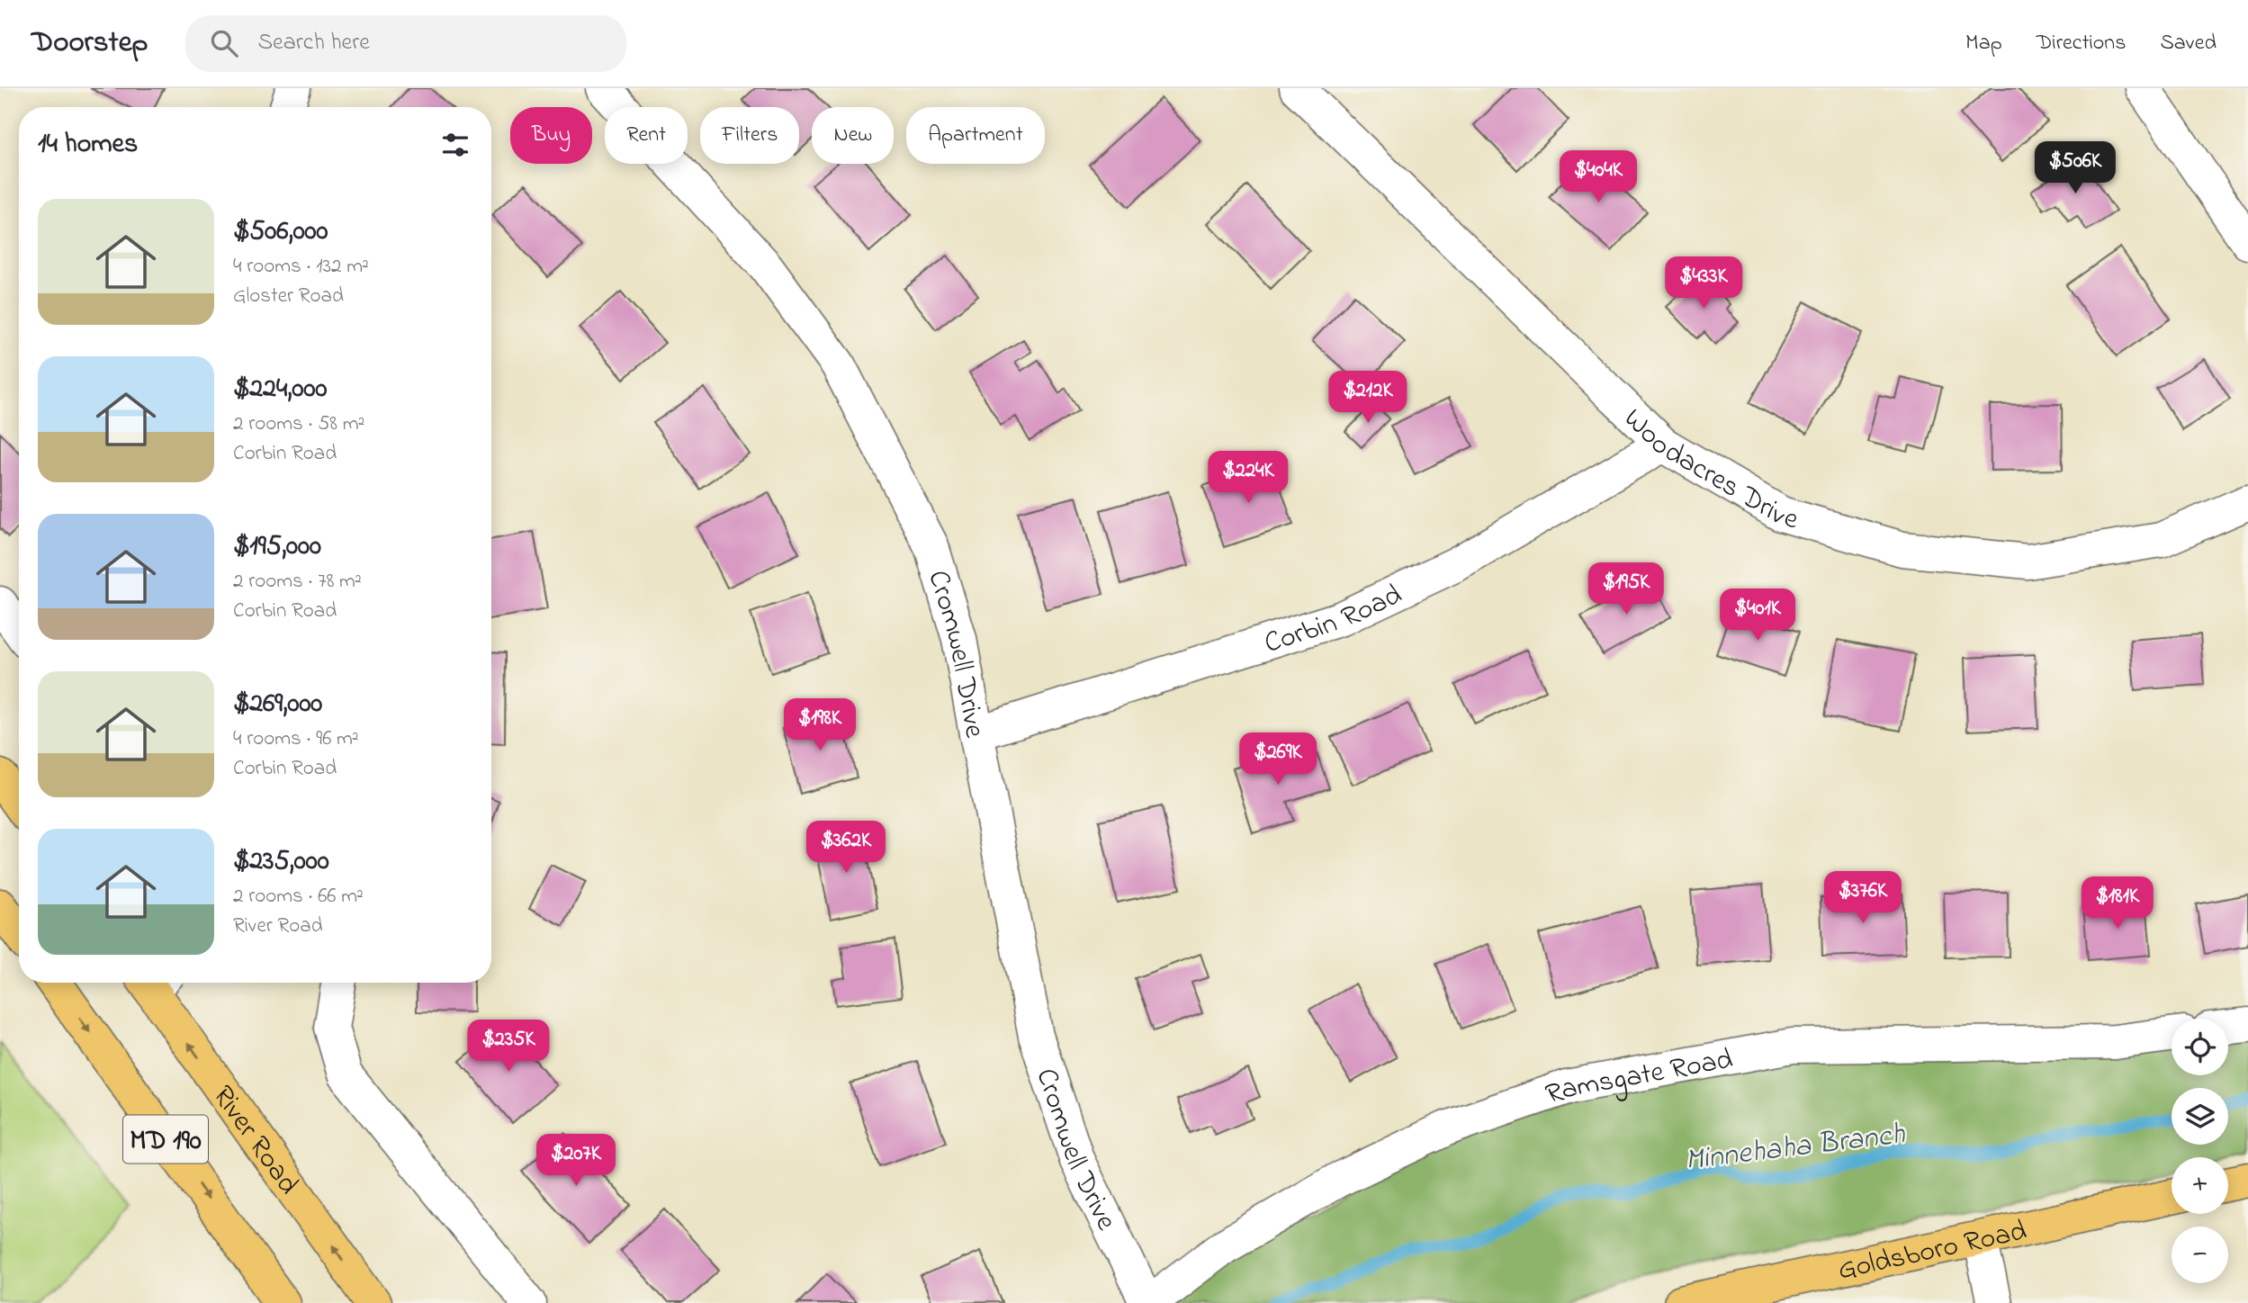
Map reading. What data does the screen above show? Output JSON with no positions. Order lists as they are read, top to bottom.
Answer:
{
  "streets": {
    "main road": ["MD 190", "River Road", "Goldsboro Road"],
    "street": [
      "Woodacres Drive",
      "Corbin Road",
      "Cromwell Drive",
      "Ramsgate Road"
    ]
  },
  "crossings": [
    ["Woodacres Drive", "Corbin Road"],
    ["Corbin Road", "Cromwell Drive"],
    ["Cromwell Drive", "Ramsgate Road"]
  ],
  "water": ["Minnehaha Branch"],
  "page": {
    "header": "Doorstep",
    "search": "Search here",
    "nav": ["Map", "Directions", "Saved"],
    "chip": [
      "Buy",
      "Rent",
      "Filters",
      "New",
      "Apartment"
    ],
    "heading": "14 homes",
    "price": [
      "$506K",
      "$404K",
      "$433K",
      "$212K",
      "$224K",
      "$195K",
      "$401K",
      "$198K",
      "$269K",
      "$362K",
      "$376K",
      "$181K",
      "$235K",
      "$207K"
    ],
    "list": [
      {
        "name": "$506,000",
        "note": "4 rooms · 132 m² · Gloster Road"
      },
      {
        "name": "$224,000",
        "note": "2 rooms · 58 m² · Corbin Road"
      },
      {
        "name": "$195,000",
        "note": "2 rooms · 78 m² · Corbin Road"
      },
      {
        "name": "$269,000",
        "note": "4 rooms · 96 m² · Corbin Road"
      },
      {
        "name": "$235,000",
        "note": "2 rooms · 66 m² · River Road"
      }
    ],
    "map_buttons": ["+", "−"]
  }
}
